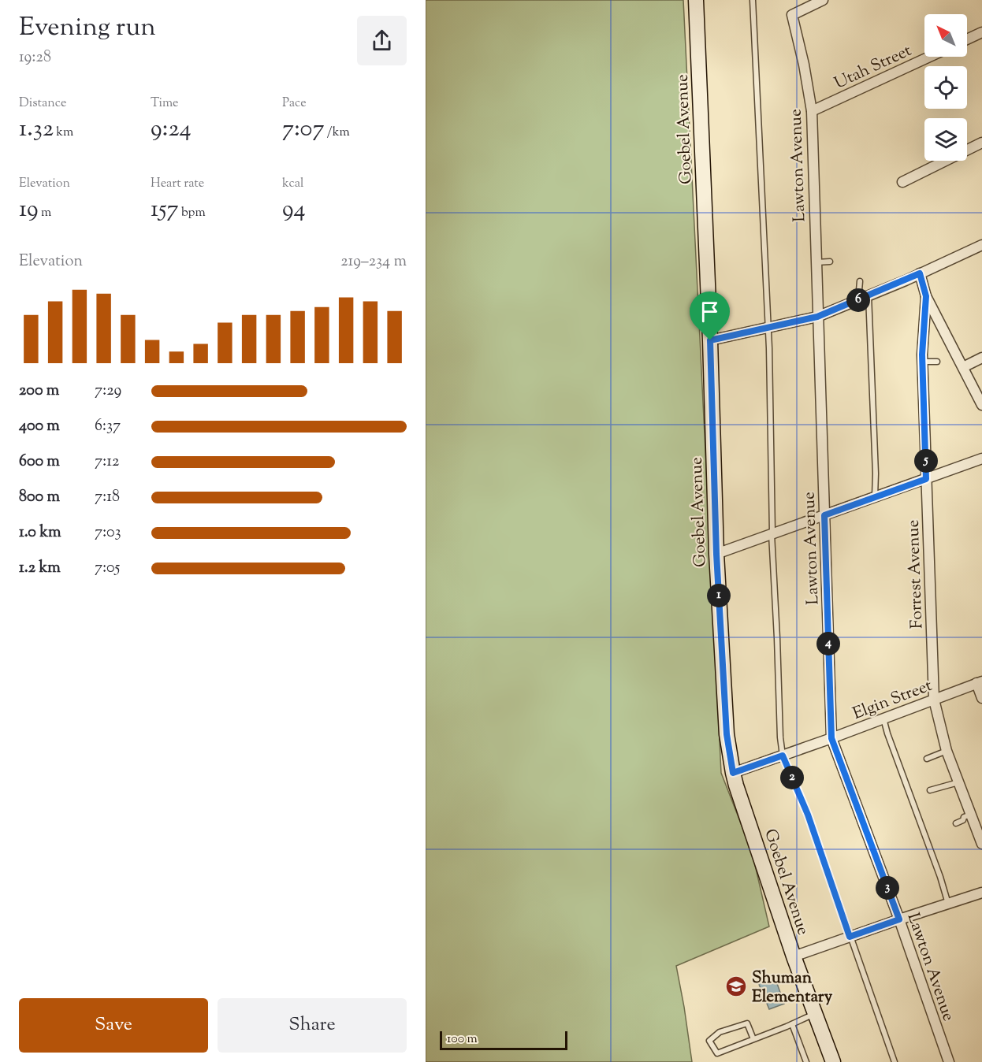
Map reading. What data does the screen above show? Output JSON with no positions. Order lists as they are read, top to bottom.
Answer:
{
  "streets": {
    "street": [
      "Utah Street",
      "Goebel Avenue",
      "Lawton Avenue",
      "Forrest Avenue",
      "Elgin Street"
    ]
  },
  "crossings": [
    ["Utah Street", "Lawton Avenue"],
    ["Goebel Avenue", "Elgin Street"],
    ["Lawton Avenue", "Elgin Street"],
    ["Forrest Avenue", "Elgin Street"]
  ],
  "places": {
    "school or university": ["Shuman Elementary"]
  },
  "scale_bar": "100 m",
  "north": "top left",
  "page": {
    "heading": ["Evening run", "19:28"],
    "stats": [
      ["Distance", "1.32 km"],
      ["Time", "9:24"],
      ["Pace", "7:07 /km"],
      ["Elevation", "19 m"],
      ["Heart rate", "157 bpm"],
      ["kcal", "94"]
    ],
    "chart": ["Elevation", "219–234 m"],
    "pins": [
      "6",
      "5",
      "1",
      "4",
      "2",
      "3"
    ],
    "list": [
      {
        "name": "200 m",
        "note": "7:29"
      },
      {
        "name": "400 m",
        "note": "6:37"
      },
      {
        "name": "600 m",
        "note": "7:12"
      },
      {
        "name": "800 m",
        "note": "7:18"
      },
      {
        "name": "1.0 km",
        "note": "7:03"
      },
      {
        "name": "1.2 km",
        "note": "7:05"
      }
    ],
    "buttons": ["Save", "Share"],
    "scale": "100 m"
  }
}
